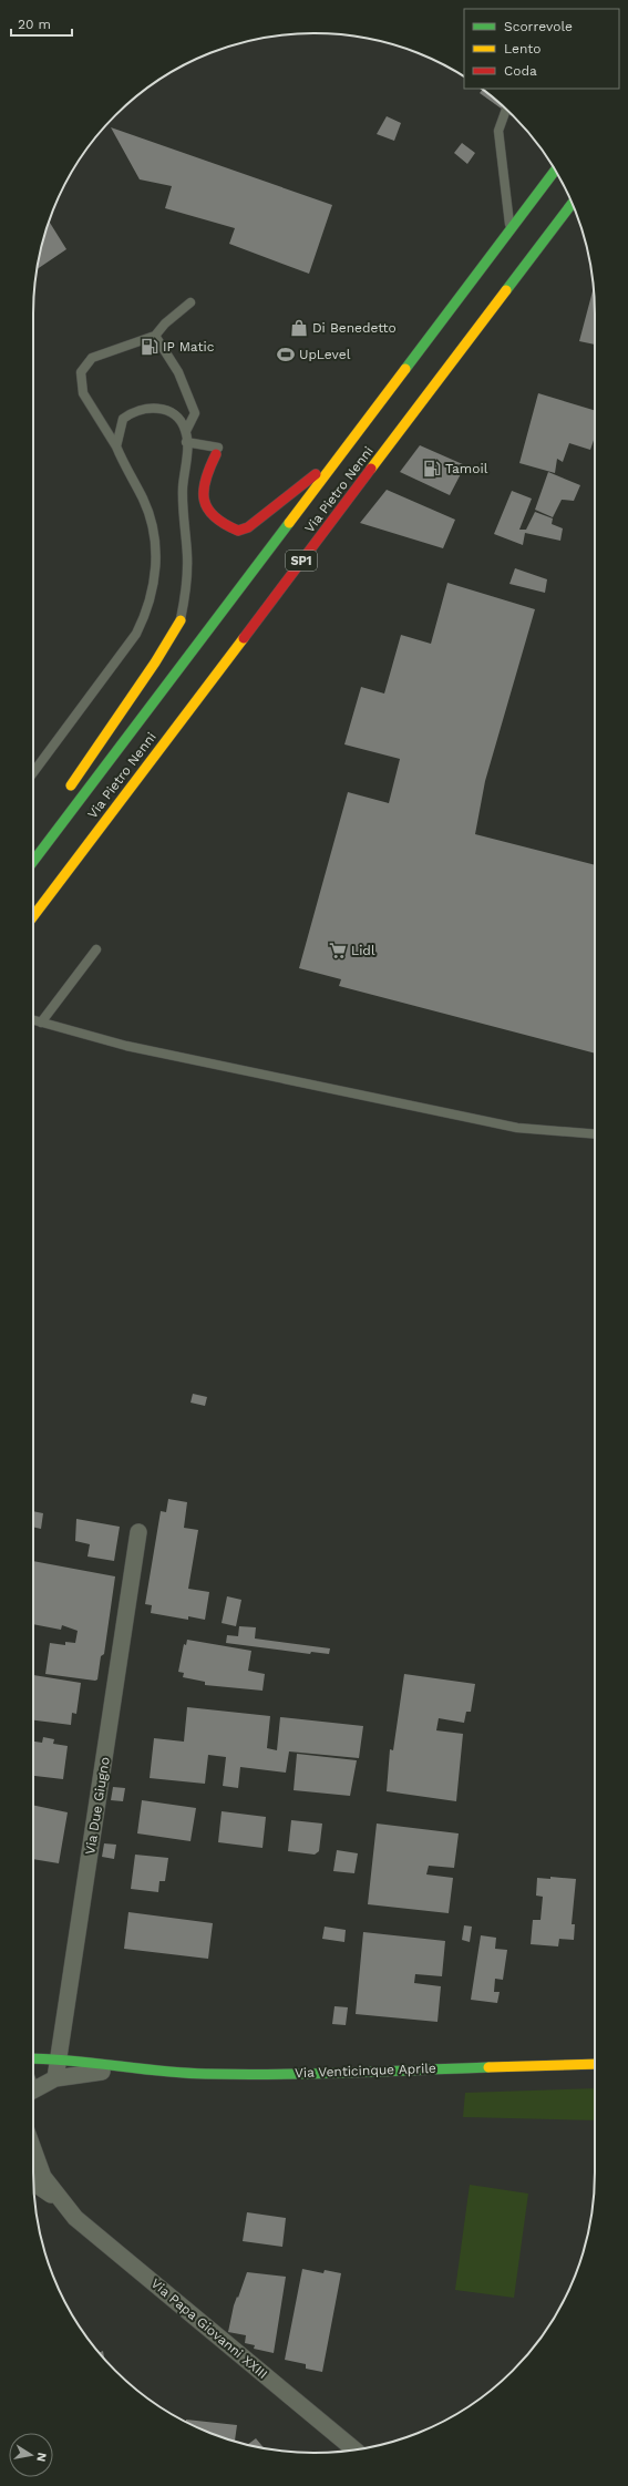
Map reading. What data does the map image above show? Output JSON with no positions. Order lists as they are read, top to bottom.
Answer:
{
  "streets": {
    "main road": ["Via Pietro Nenni", "SP1", "Via Venticinque Aprile"],
    "street": ["Via Due Giugno", "Via Papa Giovanni XXIII"]
  },
  "crossings": [
    ["Via Due Giugno", "Via Venticinque Aprile"]
  ],
  "places": {
    "shop": ["Di Benedetto"],
    "fuel station": ["IP Matic", "Tamoil"],
    "sports": ["UpLevel"],
    "supermarket": ["Lidl"]
  },
  "legend": ["Scorrevole", "Lento", "Coda"],
  "scale_bar": "20 m",
  "north": "right"
}
